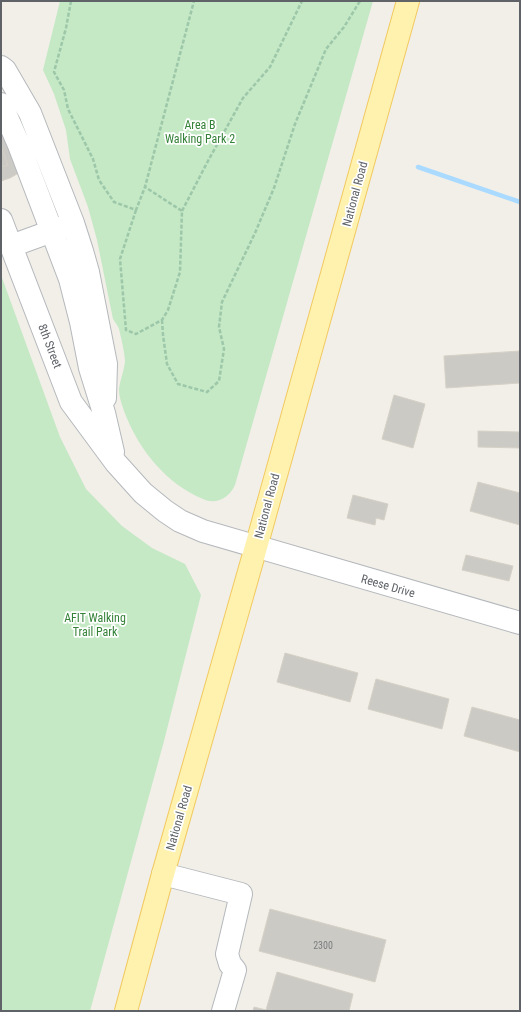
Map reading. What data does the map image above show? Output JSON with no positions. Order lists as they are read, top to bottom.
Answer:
{
  "streets": {
    "main road": ["National Road"],
    "street": ["8th Street", "Reese Drive"]
  },
  "crossings": [
    ["National Road", "8th Street"],
    ["National Road", "Reese Drive"],
    ["8th Street", "Reese Drive"]
  ],
  "parks": ["Area B Walking Park 2", "AFIT Walking Trail Park"],
  "house_numbers": ["2300"]
}
